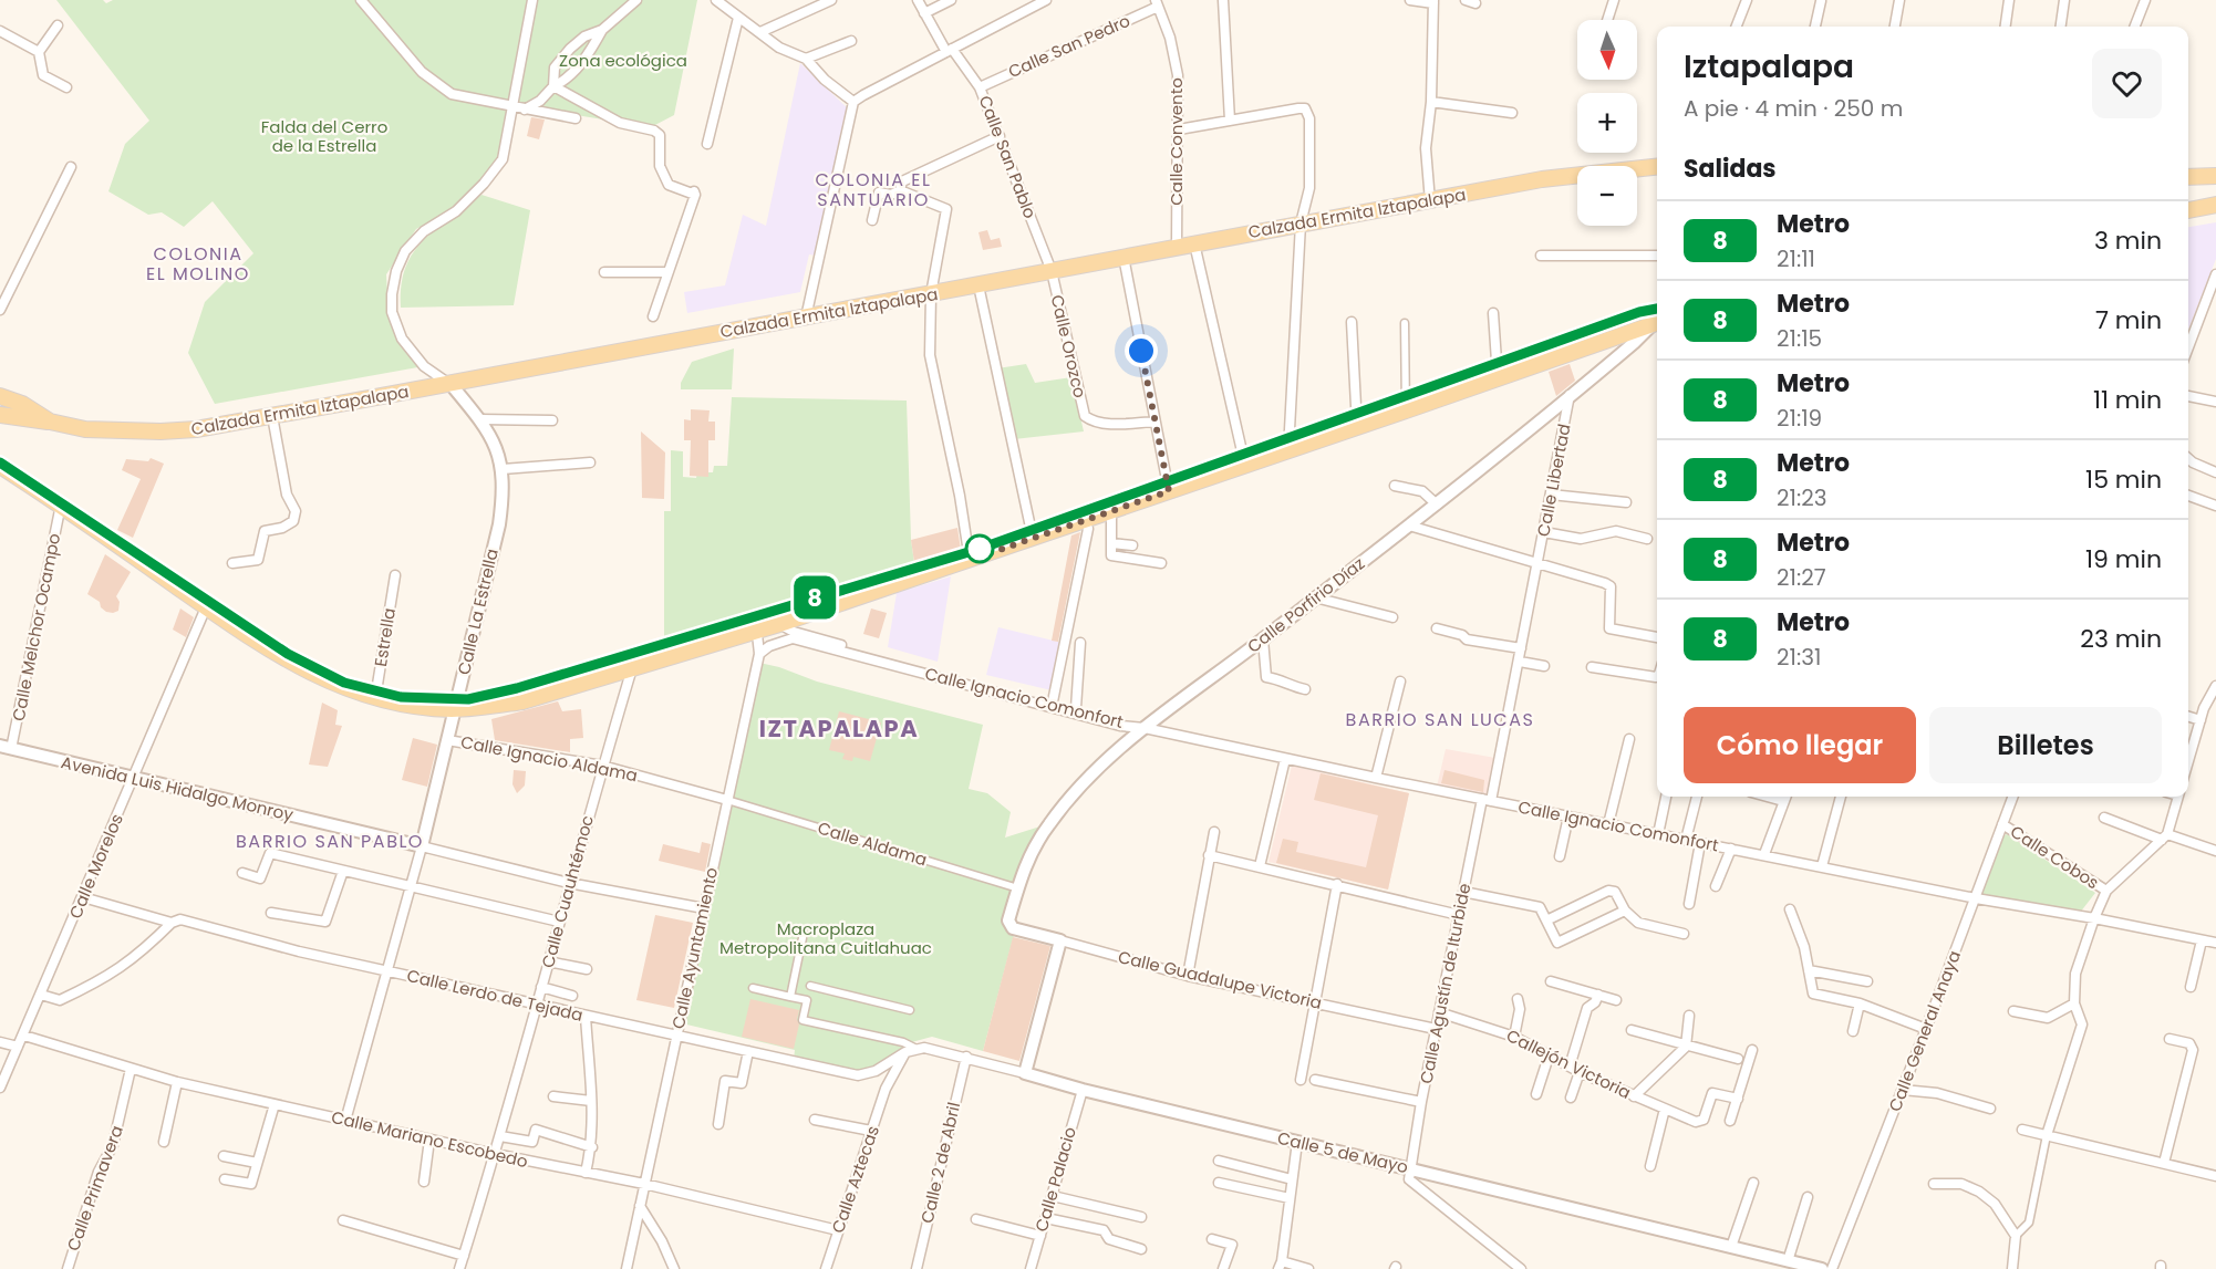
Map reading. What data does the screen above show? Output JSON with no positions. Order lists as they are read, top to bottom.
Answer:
{
  "streets": {
    "main road": ["Calzada Ermita Iztapalapa"],
    "street": [
      "Calle San Pedro",
      "Calle Convento",
      "Calle San Pablo",
      "Calle Orozco",
      "Calle Libertad",
      "Calle Porfirio Díaz",
      "Calle La Estrella",
      "Calle Melchor Ocampo",
      "Estrella",
      "Calle Ignacio Comonfort",
      "Calle Ignacio Aldama",
      "Avenida Luis Hidalgo Monroy",
      "Calle Aldama",
      "Calle Cobos",
      "Calle Morelos",
      "Calle Cuauhtémoc",
      "Calle Ayuntamiento",
      "Calle Guadalupe Victoria",
      "Calle Agustín de Iturbide",
      "Calle Lerdo de Tejada",
      "Calle General Anaya",
      "Callejón Victoria",
      "Calle Mariano Escobedo",
      "Calle 5 de Mayo",
      "Calle 2 de Abril",
      "Calle Aztecas",
      "Calle Palacio",
      "Calle Primavera"
    ]
  },
  "crossings": [
    ["Calle San Pedro", "Calle Convento"],
    ["Calle San Pedro", "Calle San Pablo"],
    ["Calle Convento", "Calzada Ermita Iztapalapa"],
    ["Calle San Pablo", "Calzada Ermita Iztapalapa"],
    ["Calle San Pablo", "Calle Orozco"],
    ["Calzada Ermita Iztapalapa", "Calle Orozco"],
    ["Calzada Ermita Iztapalapa", "Calle La Estrella"],
    ["Calle Libertad", "Calle Porfirio Díaz"],
    ["Calle Libertad", "Calle Ignacio Comonfort"],
    ["Calle Libertad", "Calle Agustín de Iturbide"],
    ["Calle Porfirio Díaz", "Calle Ignacio Comonfort"],
    ["Calle Porfirio Díaz", "Calle Aldama"],
    ["Calle Porfirio Díaz", "Calle Guadalupe Victoria"],
    ["Calle La Estrella", "Calle Ignacio Aldama"],
    ["Calle La Estrella", "Avenida Luis Hidalgo Monroy"],
    ["Calle La Estrella", "Calle Lerdo de Tejada"],
    ["Calle La Estrella", "Calle Mariano Escobedo"],
    ["Calle Melchor Ocampo", "Avenida Luis Hidalgo Monroy"],
    ["Calle Ignacio Comonfort", "Calle Cobos"],
    ["Calle Ignacio Comonfort", "Calle Ayuntamiento"],
    ["Calle Ignacio Comonfort", "Calle Agustín de Iturbide"],
    ["Calle Ignacio Comonfort", "Calle General Anaya"],
    ["Calle Ignacio Aldama", "Calle Aldama"],
    ["Calle Ignacio Aldama", "Calle Cuauhtémoc"],
    ["Calle Ignacio Aldama", "Calle Ayuntamiento"],
    ["Avenida Luis Hidalgo Monroy", "Calle Morelos"],
    ["Avenida Luis Hidalgo Monroy", "Calle Cuauhtémoc"],
    ["Avenida Luis Hidalgo Monroy", "Calle Ayuntamiento"],
    ["Calle Aldama", "Calle Ayuntamiento"],
    ["Calle Cobos", "Calle General Anaya"],
    ["Calle Morelos", "Calle Lerdo de Tejada"],
    ["Calle Morelos", "Calle Mariano Escobedo"],
    ["Calle Cuauhtémoc", "Calle Lerdo de Tejada"],
    ["Calle Cuauhtémoc", "Calle Mariano Escobedo"],
    ["Calle Ayuntamiento", "Calle Lerdo de Tejada"],
    ["Calle Ayuntamiento", "Calle Mariano Escobedo"],
    ["Calle Guadalupe Victoria", "Calle Agustín de Iturbide"],
    ["Calle Agustín de Iturbide", "Callejón Victoria"],
    ["Calle Agustín de Iturbide", "Calle 5 de Mayo"],
    ["Calle Lerdo de Tejada", "Calle 5 de Mayo"],
    ["Calle Lerdo de Tejada", "Calle Aztecas"],
    ["Calle Mariano Escobedo", "Calle Aztecas"],
    ["Calle Mariano Escobedo", "Calle Primavera"],
    ["Calle 5 de Mayo", "Calle 2 de Abril"],
    ["Calle 5 de Mayo", "Calle Aztecas"],
    ["Calle 5 de Mayo", "Calle Palacio"]
  ],
  "districts": [
    "COLONIA EL SANTUARIO",
    "COLONIA EL MOLINO",
    "BARRIO SAN LUCAS",
    "IZTAPALAPA",
    "BARRIO SAN PABLO"
  ],
  "parks": ["Zona ecológica", "Falda del Cerro de la Estrella", "Macroplaza Metropolitana Cuitlahuac"],
  "lines": ["metro line 8"],
  "north": "bottom",
  "page": {
    "on_map": "8",
    "map_buttons": ["+", "−"],
    "heading": [
      ["Iztapalapa", "A pie · 4 min · 250 m"],
      "Salidas"
    ],
    "list": [
      {
        "mark": "8",
        "name": "Metro",
        "note": "21:11",
        "value": "3 min"
      },
      {
        "mark": "8",
        "name": "Metro",
        "note": "21:15",
        "value": "7 min"
      },
      {
        "mark": "8",
        "name": "Metro",
        "note": "21:19",
        "value": "11 min"
      },
      {
        "mark": "8",
        "name": "Metro",
        "note": "21:23",
        "value": "15 min"
      },
      {
        "mark": "8",
        "name": "Metro",
        "note": "21:27",
        "value": "19 min"
      },
      {
        "mark": "8",
        "name": "Metro",
        "note": "21:31",
        "value": "23 min"
      }
    ],
    "buttons": ["Cómo llegar", "Billetes"]
  }
}
